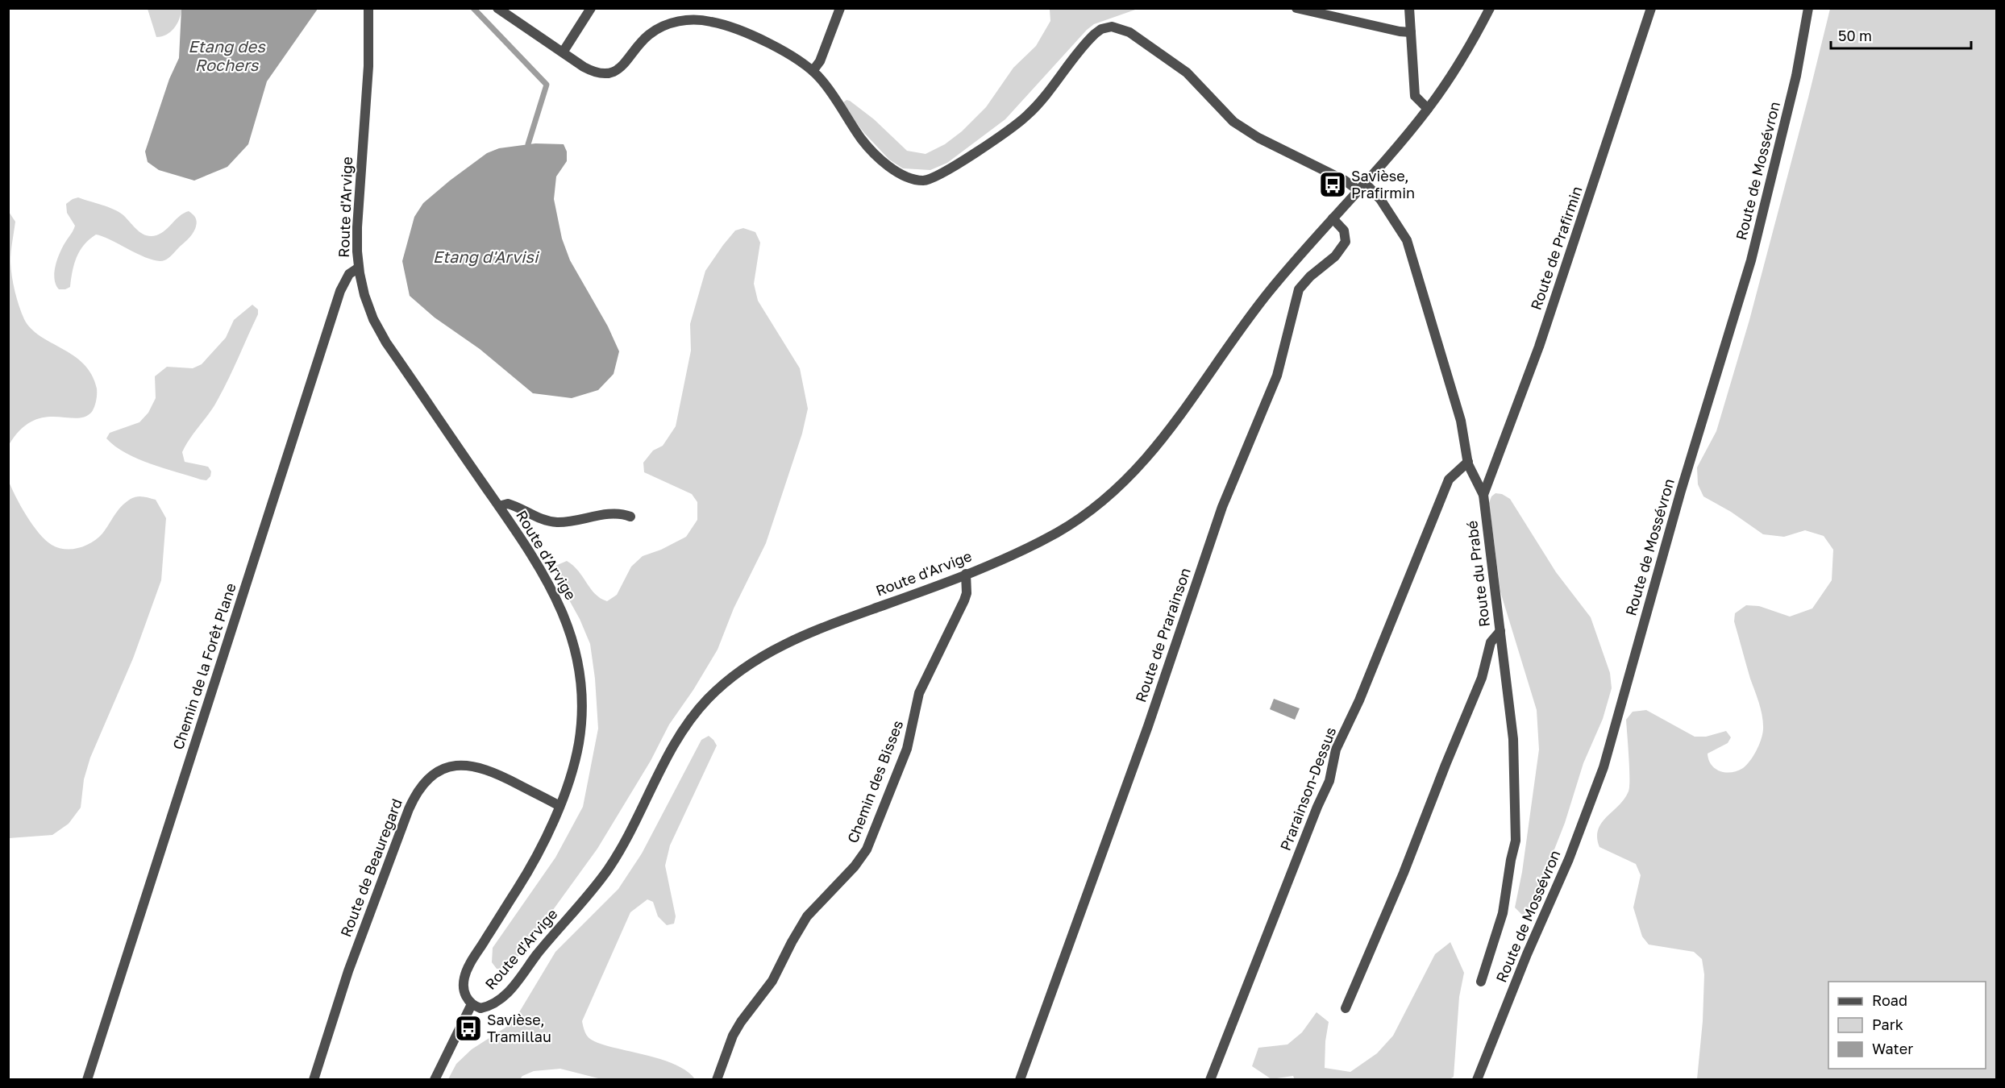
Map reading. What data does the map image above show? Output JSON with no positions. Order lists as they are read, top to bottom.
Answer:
{
  "streets": {
    "street": [
      "Route de Mossévron",
      "Route d'Arvige",
      "Route de Prafirmin",
      "Route du Prabé",
      "Route de Prarainson",
      "Chemin de la Forêt Plane",
      "Chemin des Bisses",
      "Prarainson-Dessus",
      "Route de Beauregard"
    ]
  },
  "crossings": [
    ["Route d'Arvige", "Route de Prarainson"],
    ["Route d'Arvige", "Chemin de la Forêt Plane"],
    ["Route d'Arvige", "Chemin des Bisses"],
    ["Route d'Arvige", "Route de Beauregard"],
    ["Route de Prafirmin", "Route du Prabé"],
    ["Route du Prabé", "Prarainson-Dessus"]
  ],
  "water": ["Etang des Rochers", "Etang d'Arvisi"],
  "places": {
    "bus stop": ["Savièse, Prafirmin", "Savièse, Tramillau"]
  },
  "legend": ["Road", "Park", "Water"],
  "scale_bar": "50 m"
}
